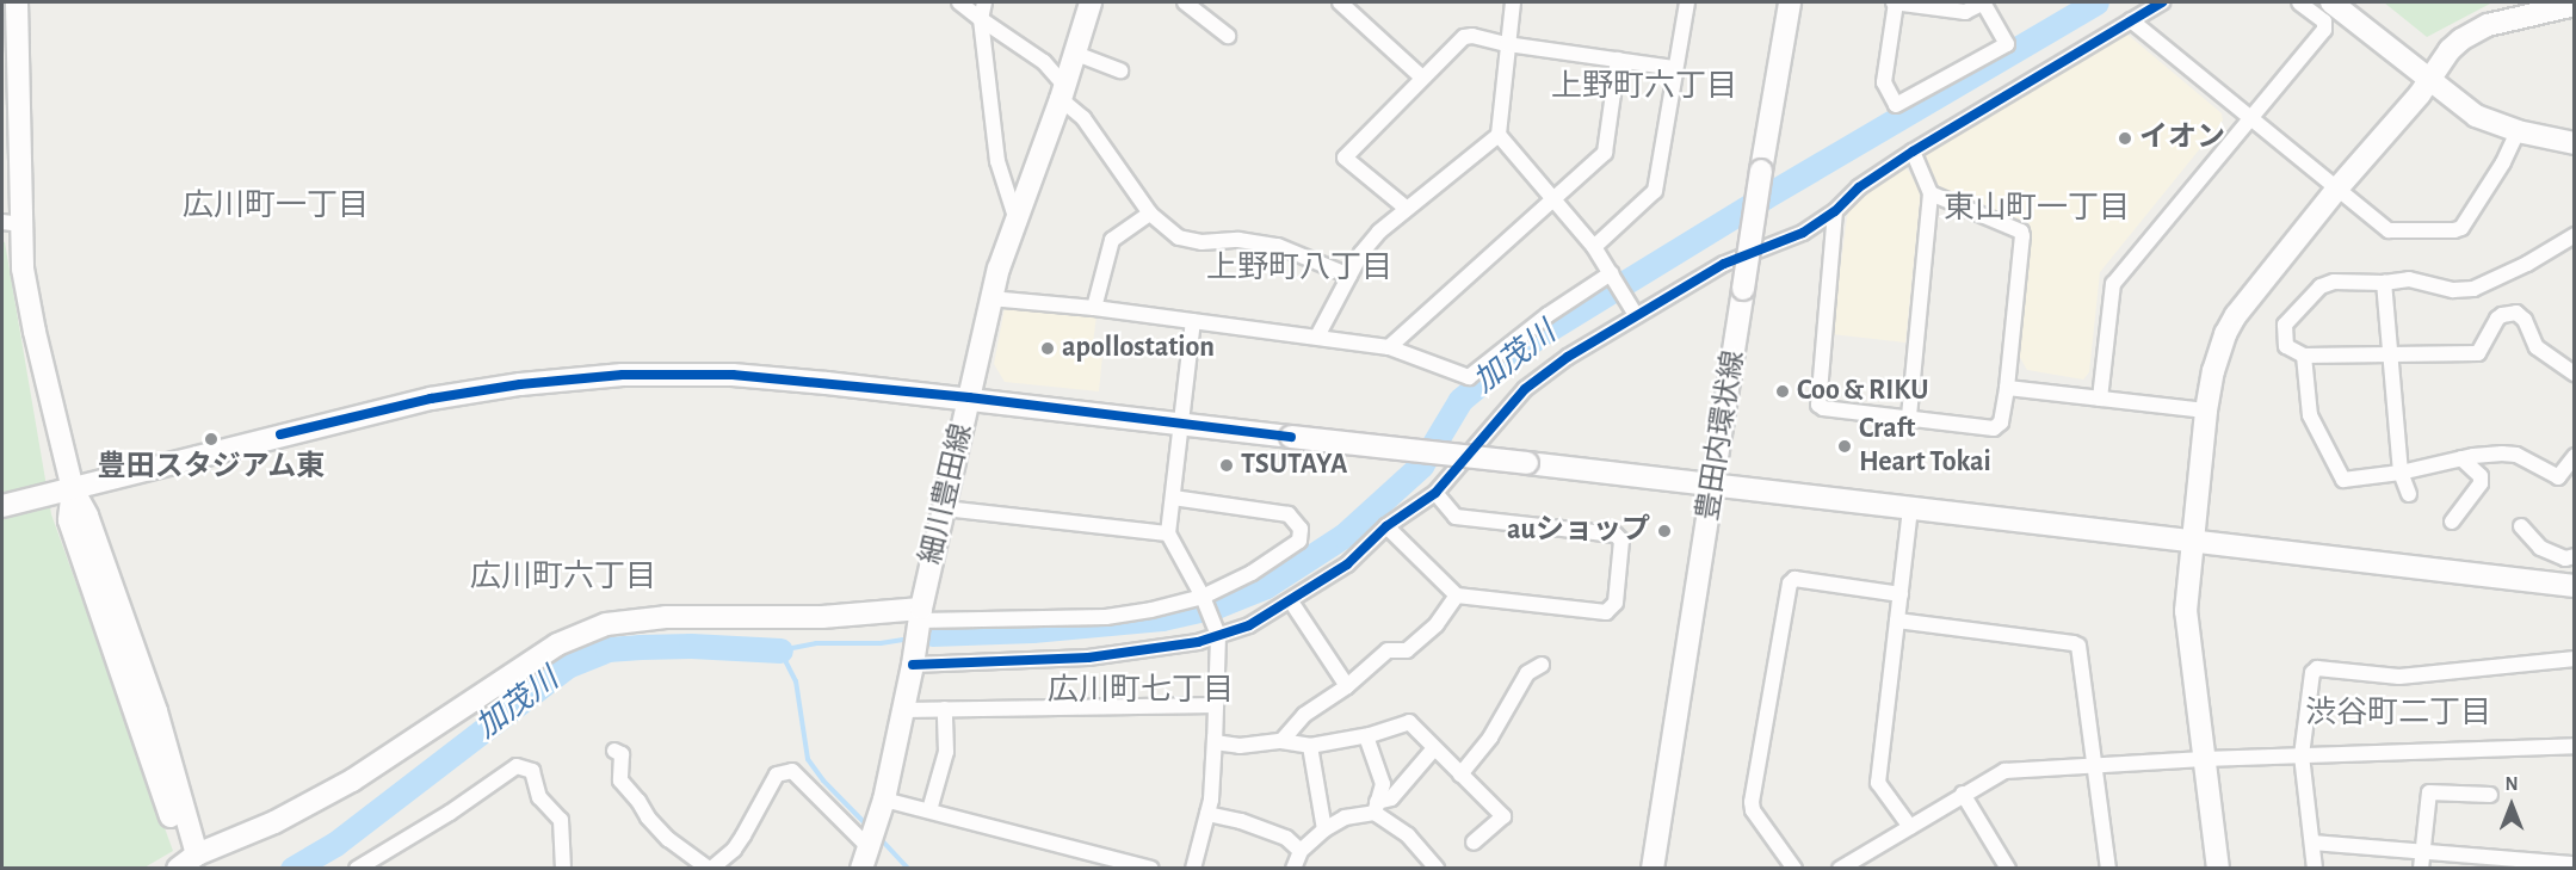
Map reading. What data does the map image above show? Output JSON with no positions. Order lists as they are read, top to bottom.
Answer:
{
  "streets": {
    "street": ["豊田内環状線", "細川豊田線"]
  },
  "districts": [
    "上野町六丁目",
    "広川町一丁目",
    "東山町一丁目",
    "上野町八丁目",
    "広川町六丁目",
    "広川町七丁目",
    "渋谷町二丁目"
  ],
  "water": ["加茂川"],
  "places": [
    "イオン",
    "apollostation",
    "Coo & RIKU",
    "豊田スタジアム東",
    "Craft Heart Tokai",
    "TSUTAYA",
    "auショップ"
  ],
  "north": "top"
}
